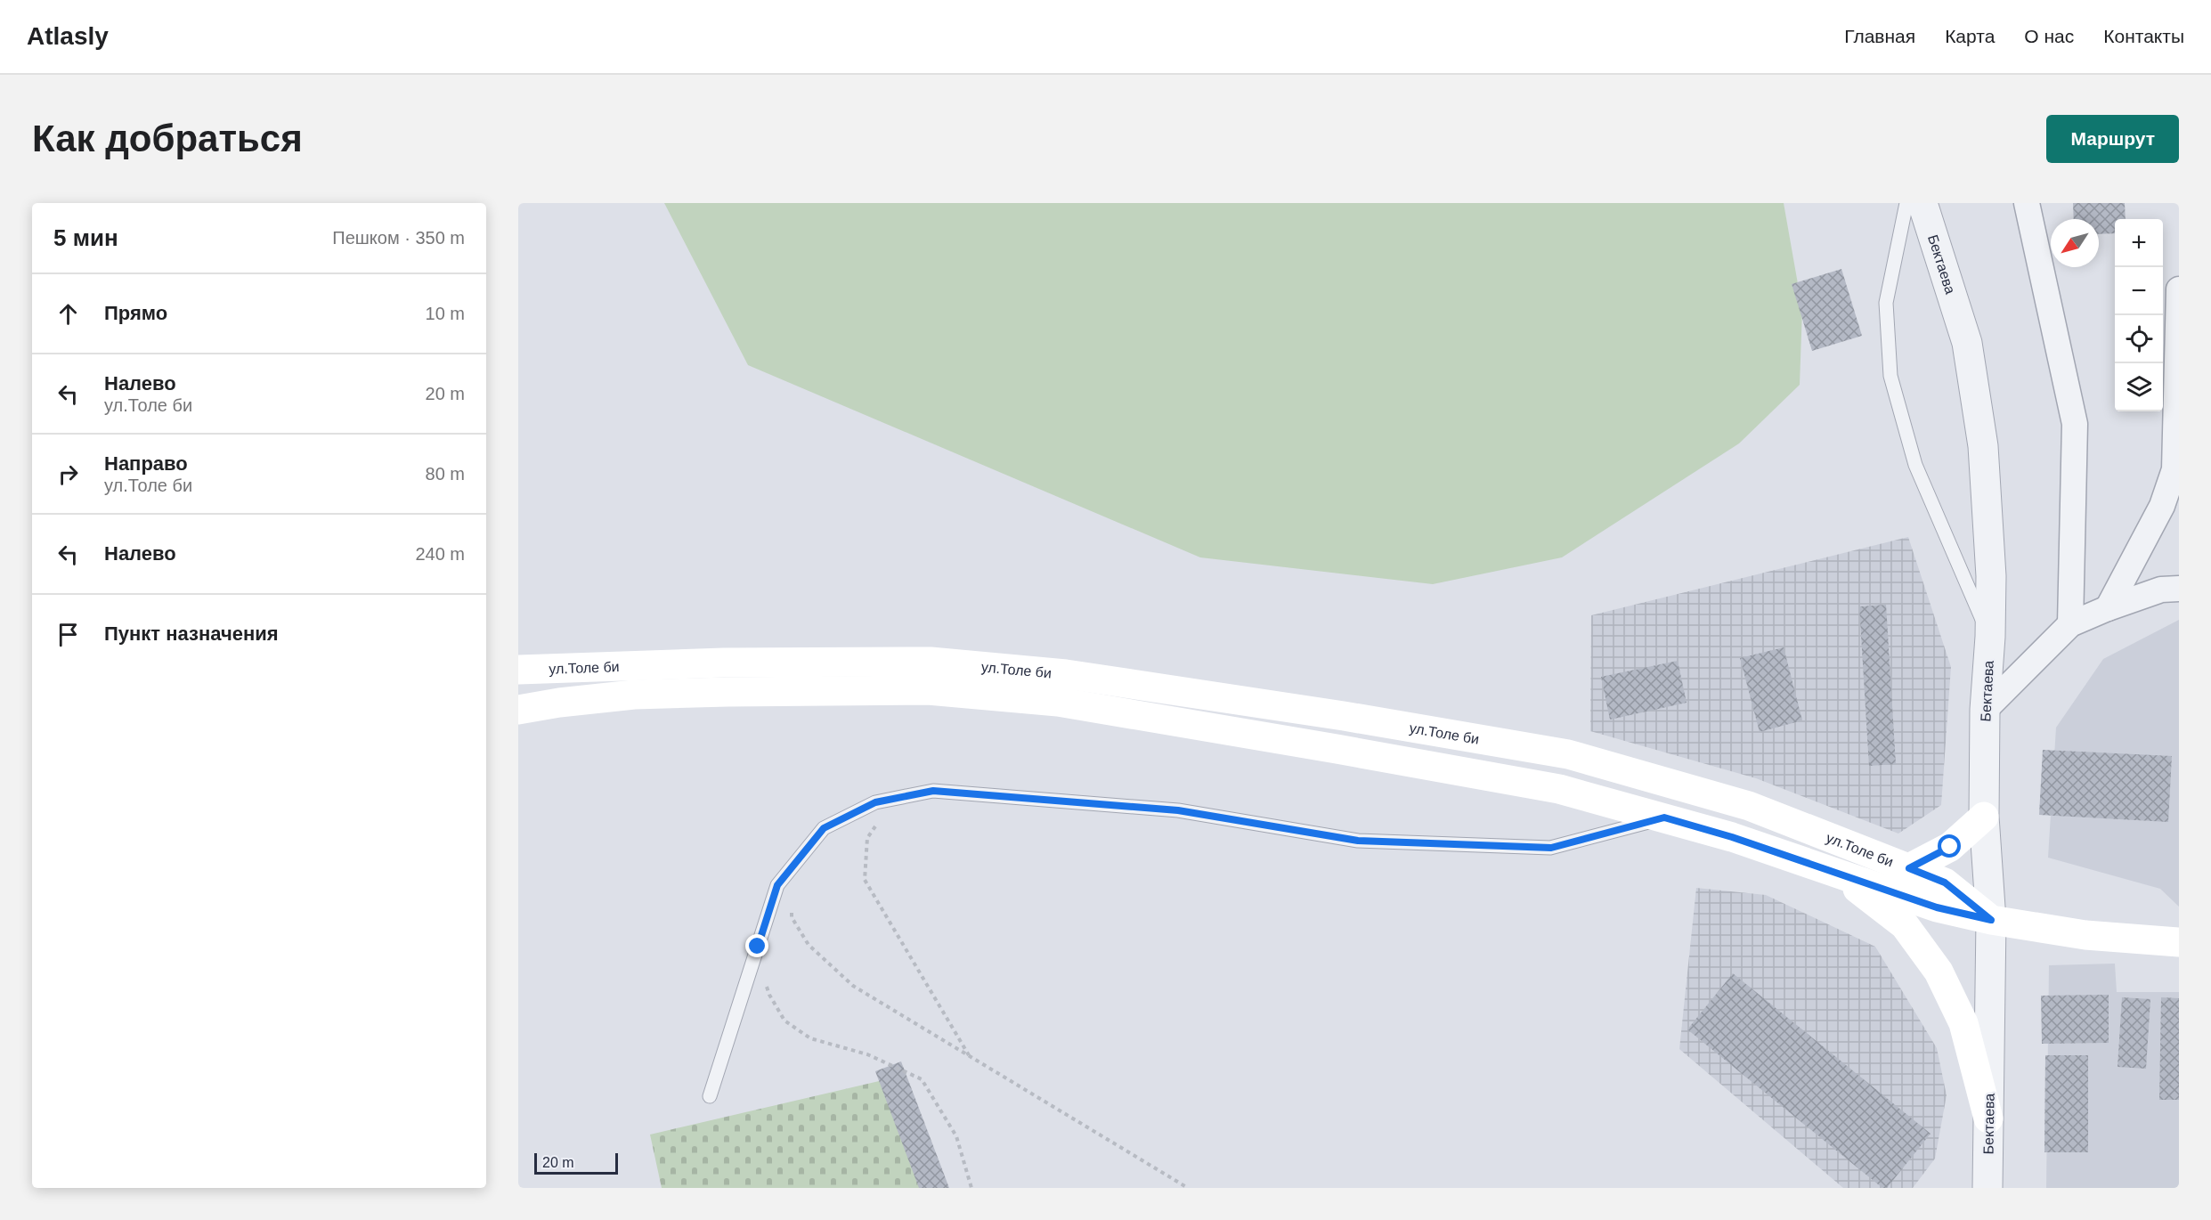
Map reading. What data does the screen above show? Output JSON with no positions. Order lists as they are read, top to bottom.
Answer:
{
  "streets": {
    "main road": ["ул.Толе би"],
    "street": ["Бектаева"]
  },
  "crossings": [
    ["Бектаева", "ул.Толе би"]
  ],
  "scale_bar": "20 m",
  "north": "bottom left",
  "page": {
    "header": "Atlasly",
    "nav": [
      "Главная",
      "Карта",
      "О нас",
      "Контакты"
    ],
    "buttons": "Маршрут",
    "title": "Как добраться",
    "heading": ["5 мин", "Пешком · 350 m"],
    "map_buttons": ["+", "−"],
    "list": [
      ["Прямо", "10 m"],
      ["Налево", "ул.Толе би", "20 m"],
      ["Направо", "ул.Толе би", "80 m"],
      ["Налево", "240 m"],
      "Пункт назначения"
    ],
    "scale": "20 m"
  }
}
